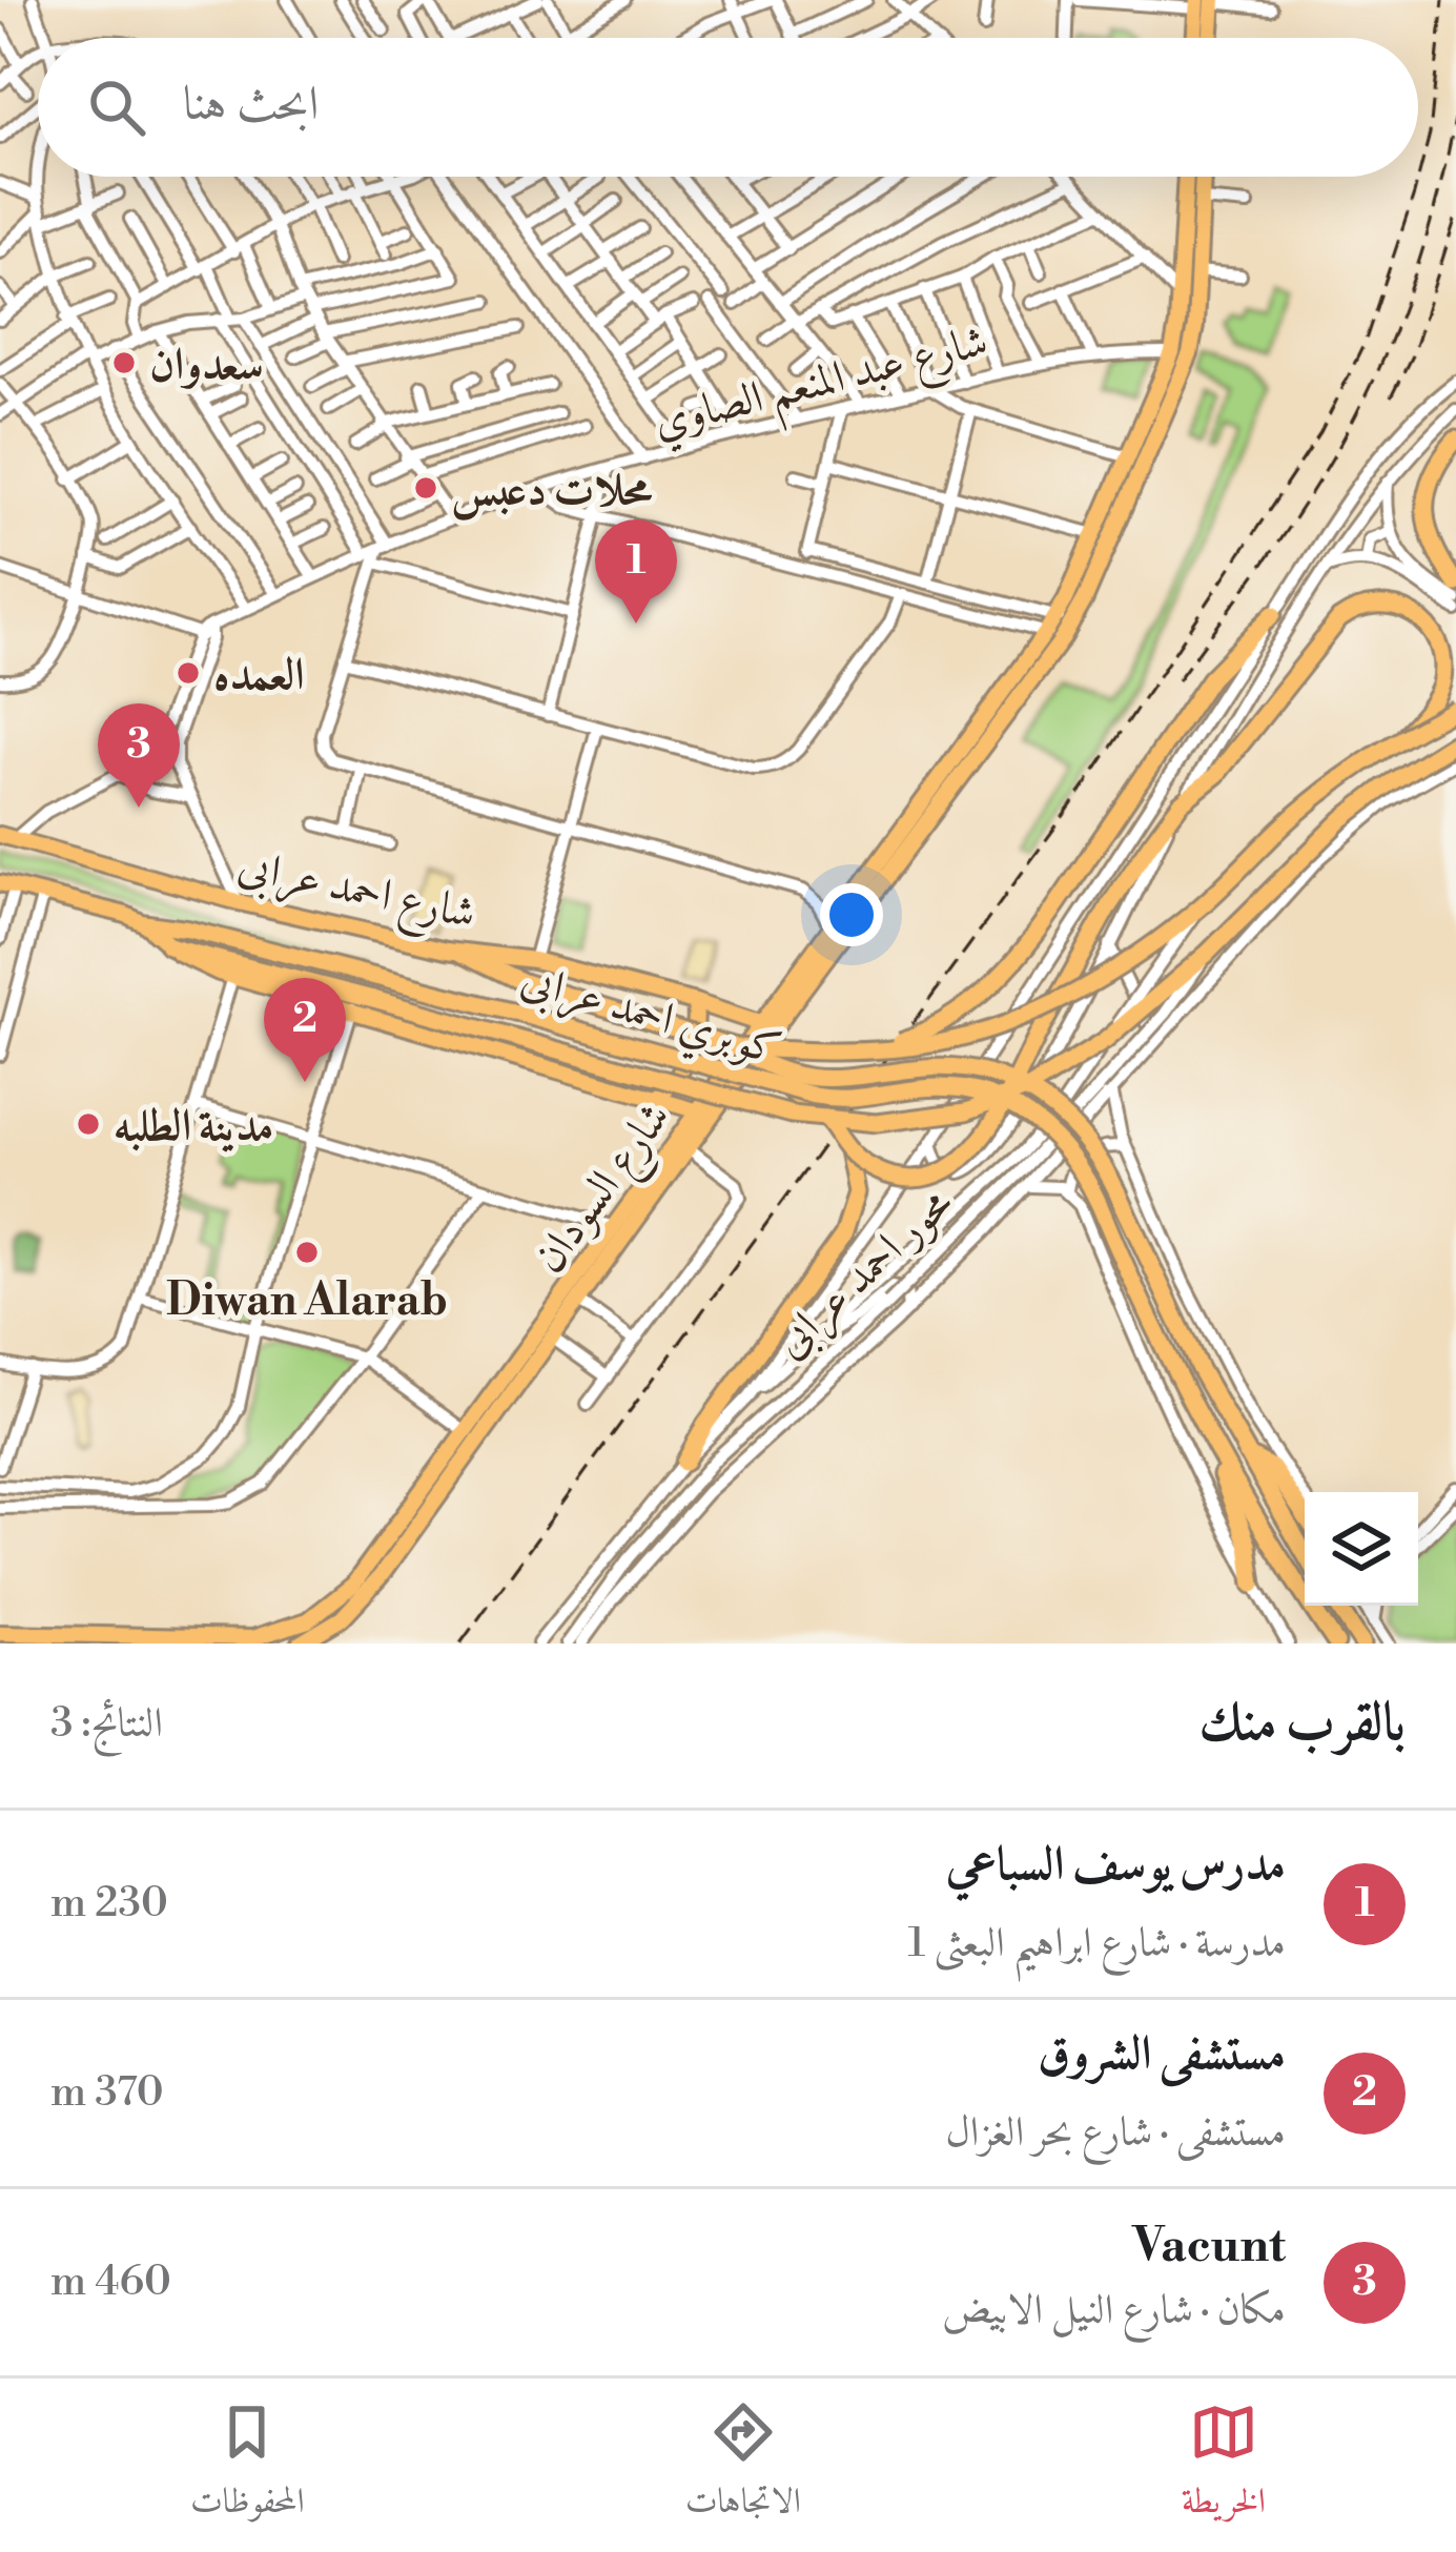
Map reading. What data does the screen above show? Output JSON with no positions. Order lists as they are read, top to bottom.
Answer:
{
  "streets": {
    "highway": ["كوبري احمد عرابى", "محور احمد عرابى"],
    "main road": ["شارع احمد عرابى", "شارع السودان"],
    "street": ["شارع عبد المنعم الصاوي"]
  },
  "crossings": [
    ["شارع عبد المنعم الصاوي", "شارع السودان"],
    ["شارع احمد عرابى", "كوبري احمد عرابى"],
    ["شارع احمد عرابى", "شارع السودان"],
    ["كوبري احمد عرابى", "محور احمد عرابى"]
  ],
  "places": [
    "سعدوان",
    "محلات دعبس",
    "العمده",
    "مدينة الطلبه",
    "Diwan Alarab"
  ],
  "page": {
    "search": "ابحث هنا",
    "pins": ["1", "3", "2"],
    "heading": ["بالقرب منك", "النتائج: 3"],
    "list": [
      {
        "mark": "1",
        "name": "مدرس يوسف السباعي",
        "note": "مدرسة · شارع ابراهيم البعثى 1",
        "value": "230 m"
      },
      {
        "mark": "2",
        "name": "مستشفى الشروق",
        "note": "مستشفى · شارع بحر الغزال",
        "value": "370 m"
      },
      {
        "mark": "3",
        "name": "Vacunt",
        "note": "مكان · شارع النيل الابيض",
        "value": "460 m"
      }
    ],
    "nav": ["الخريطة", "الاتجاهات", "المحفوظات"]
  }
}
